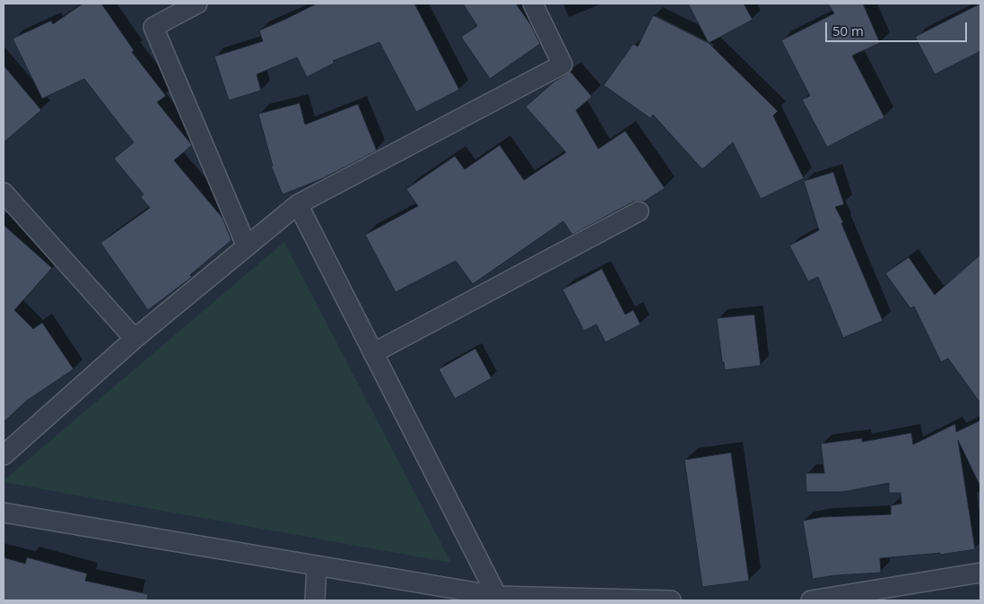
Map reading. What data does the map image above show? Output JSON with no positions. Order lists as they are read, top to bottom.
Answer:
{
  "scale_bar": "50 m"
}
